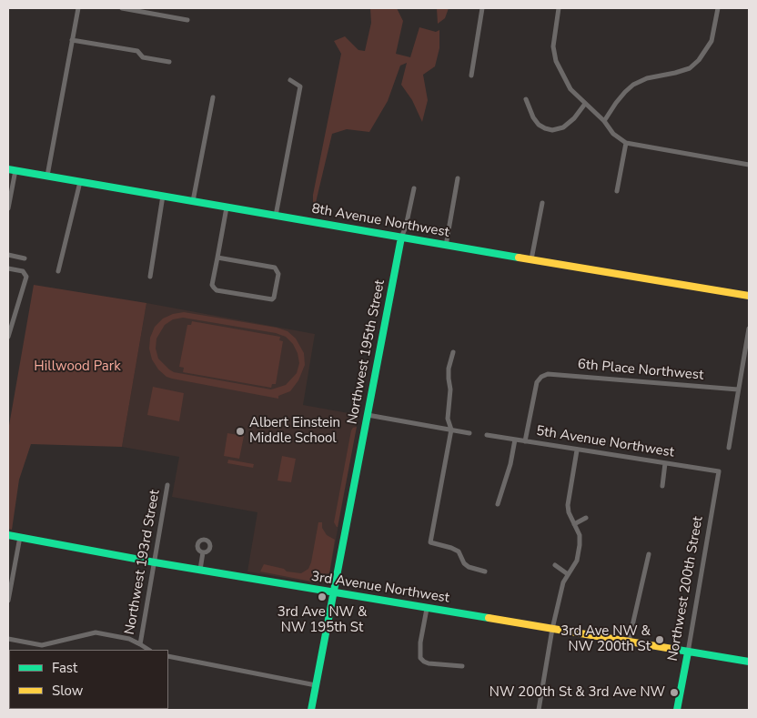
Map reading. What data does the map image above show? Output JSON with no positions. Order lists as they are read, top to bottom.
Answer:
{
  "streets": {
    "street": [
      "8th Avenue Northwest",
      "Northwest 195th Street",
      "6th Place Northwest",
      "5th Avenue Northwest",
      "Northwest 193rd Street",
      "3rd Avenue Northwest",
      "Northwest 200th Street"
    ]
  },
  "crossings": [
    ["8th Avenue Northwest", "Northwest 195th Street"],
    ["Northwest 195th Street", "3rd Avenue Northwest"],
    ["6th Place Northwest", "5th Avenue Northwest"],
    ["5th Avenue Northwest", "Northwest 200th Street"],
    ["Northwest 193rd Street", "3rd Avenue Northwest"],
    ["3rd Avenue Northwest", "Northwest 200th Street"]
  ],
  "parks": ["Hillwood Park"],
  "places": [
    "Albert Einstein Middle School",
    "3rd Ave NW & NW 195th St",
    "3rd Ave NW & NW 200th St",
    "NW 200th St & 3rd Ave NW"
  ],
  "legend": ["Fast", "Slow"]
}
